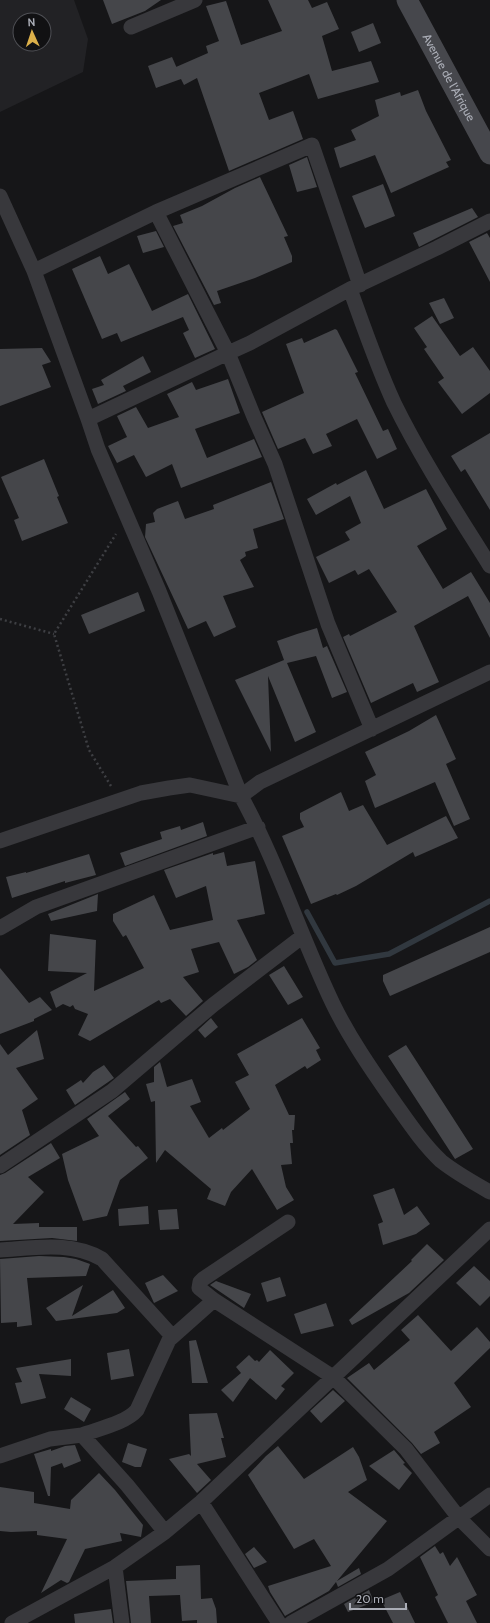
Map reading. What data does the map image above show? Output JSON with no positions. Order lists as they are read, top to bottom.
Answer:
{
  "streets": {
    "main road": ["Avenue de l'Afrique"]
  },
  "scale_bar": "20 m",
  "north": "top"
}
